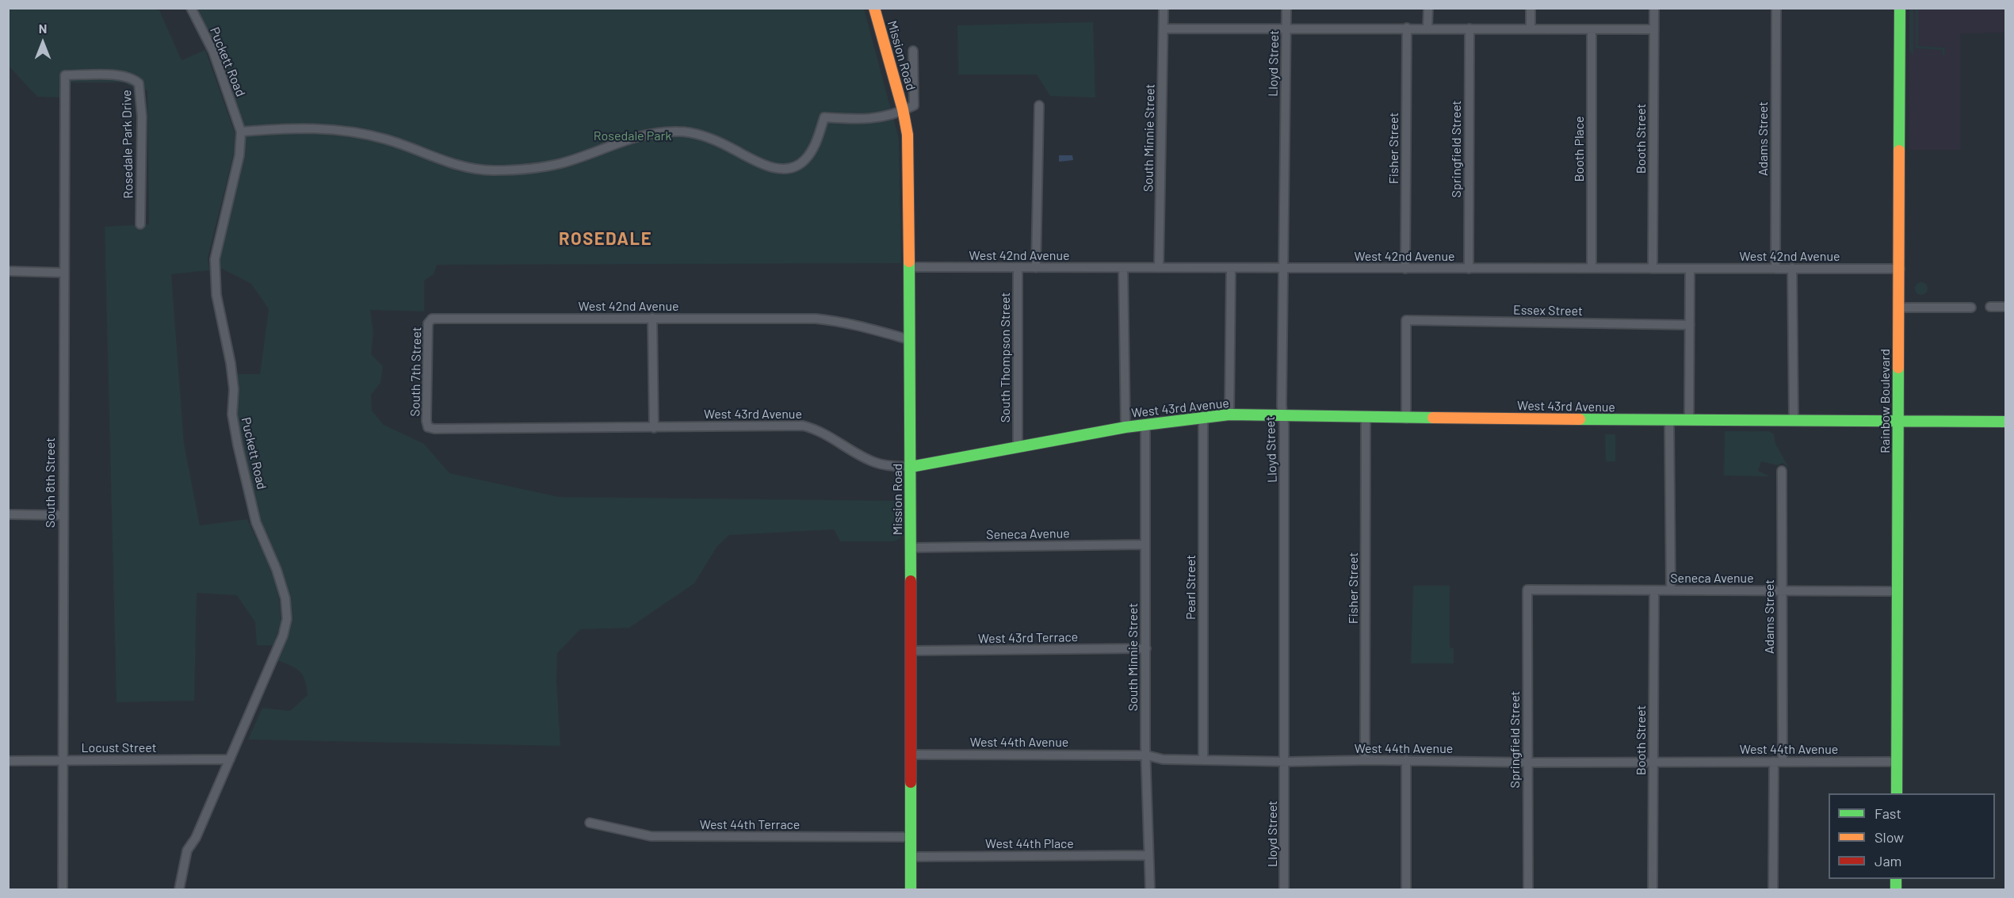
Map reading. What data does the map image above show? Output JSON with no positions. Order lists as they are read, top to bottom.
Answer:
{
  "streets": {
    "main road": ["Mission Road", "Rainbow Boulevard", "West 43rd Avenue"],
    "street": [
      "Puckett Road",
      "Lloyd Street",
      "South Minnie Street",
      "Booth Street",
      "Adams Street",
      "Rosedale Park Drive",
      "Fisher Street",
      "Springfield Street",
      "Booth Place",
      "West 42nd Avenue",
      "Essex Street",
      "South Thompson Street",
      "South 7th Street",
      "South 8th Street",
      "Seneca Avenue",
      "Pearl Street",
      "West 43rd Terrace",
      "West 44th Avenue",
      "Locust Street",
      "West 44th Terrace",
      "West 44th Place"
    ]
  },
  "crossings": [
    ["Mission Road", "West 42nd Avenue"],
    ["Mission Road", "West 43rd Avenue"],
    ["Mission Road", "Seneca Avenue"],
    ["Mission Road", "West 43rd Terrace"],
    ["Mission Road", "West 44th Avenue"],
    ["Mission Road", "West 44th Terrace"],
    ["Mission Road", "West 44th Place"],
    ["Puckett Road", "Locust Street"],
    ["Lloyd Street", "West 42nd Avenue"],
    ["Lloyd Street", "West 43rd Avenue"],
    ["Lloyd Street", "West 44th Avenue"],
    ["South Minnie Street", "West 42nd Avenue"],
    ["South Minnie Street", "West 43rd Avenue"],
    ["South Minnie Street", "Seneca Avenue"],
    ["South Minnie Street", "West 43rd Terrace"],
    ["South Minnie Street", "West 44th Avenue"],
    ["South Minnie Street", "West 44th Place"],
    ["Booth Street", "West 42nd Avenue"],
    ["Booth Street", "Seneca Avenue"],
    ["Booth Street", "West 44th Avenue"],
    ["Adams Street", "West 42nd Avenue"],
    ["Adams Street", "Seneca Avenue"],
    ["Adams Street", "West 44th Avenue"],
    ["Rosedale Park Drive", "South 8th Street"],
    ["Fisher Street", "West 42nd Avenue"],
    ["Fisher Street", "West 43rd Avenue"],
    ["Fisher Street", "West 44th Avenue"],
    ["Springfield Street", "West 42nd Avenue"],
    ["Springfield Street", "Seneca Avenue"],
    ["Springfield Street", "West 44th Avenue"],
    ["Booth Place", "West 42nd Avenue"],
    ["West 42nd Avenue", "South Thompson Street"],
    ["West 42nd Avenue", "South 7th Street"],
    ["West 42nd Avenue", "Rainbow Boulevard"],
    ["Essex Street", "West 43rd Avenue"],
    ["South Thompson Street", "West 43rd Avenue"],
    ["South 7th Street", "West 43rd Avenue"],
    ["Rainbow Boulevard", "West 43rd Avenue"],
    ["Rainbow Boulevard", "Seneca Avenue"],
    ["Rainbow Boulevard", "West 44th Avenue"],
    ["West 43rd Avenue", "Pearl Street"],
    ["South 8th Street", "Locust Street"],
    ["Pearl Street", "West 44th Avenue"]
  ],
  "districts": ["ROSEDALE"],
  "parks": ["Rosedale Park"],
  "legend": ["Fast", "Slow", "Jam"],
  "north": "top"
}
